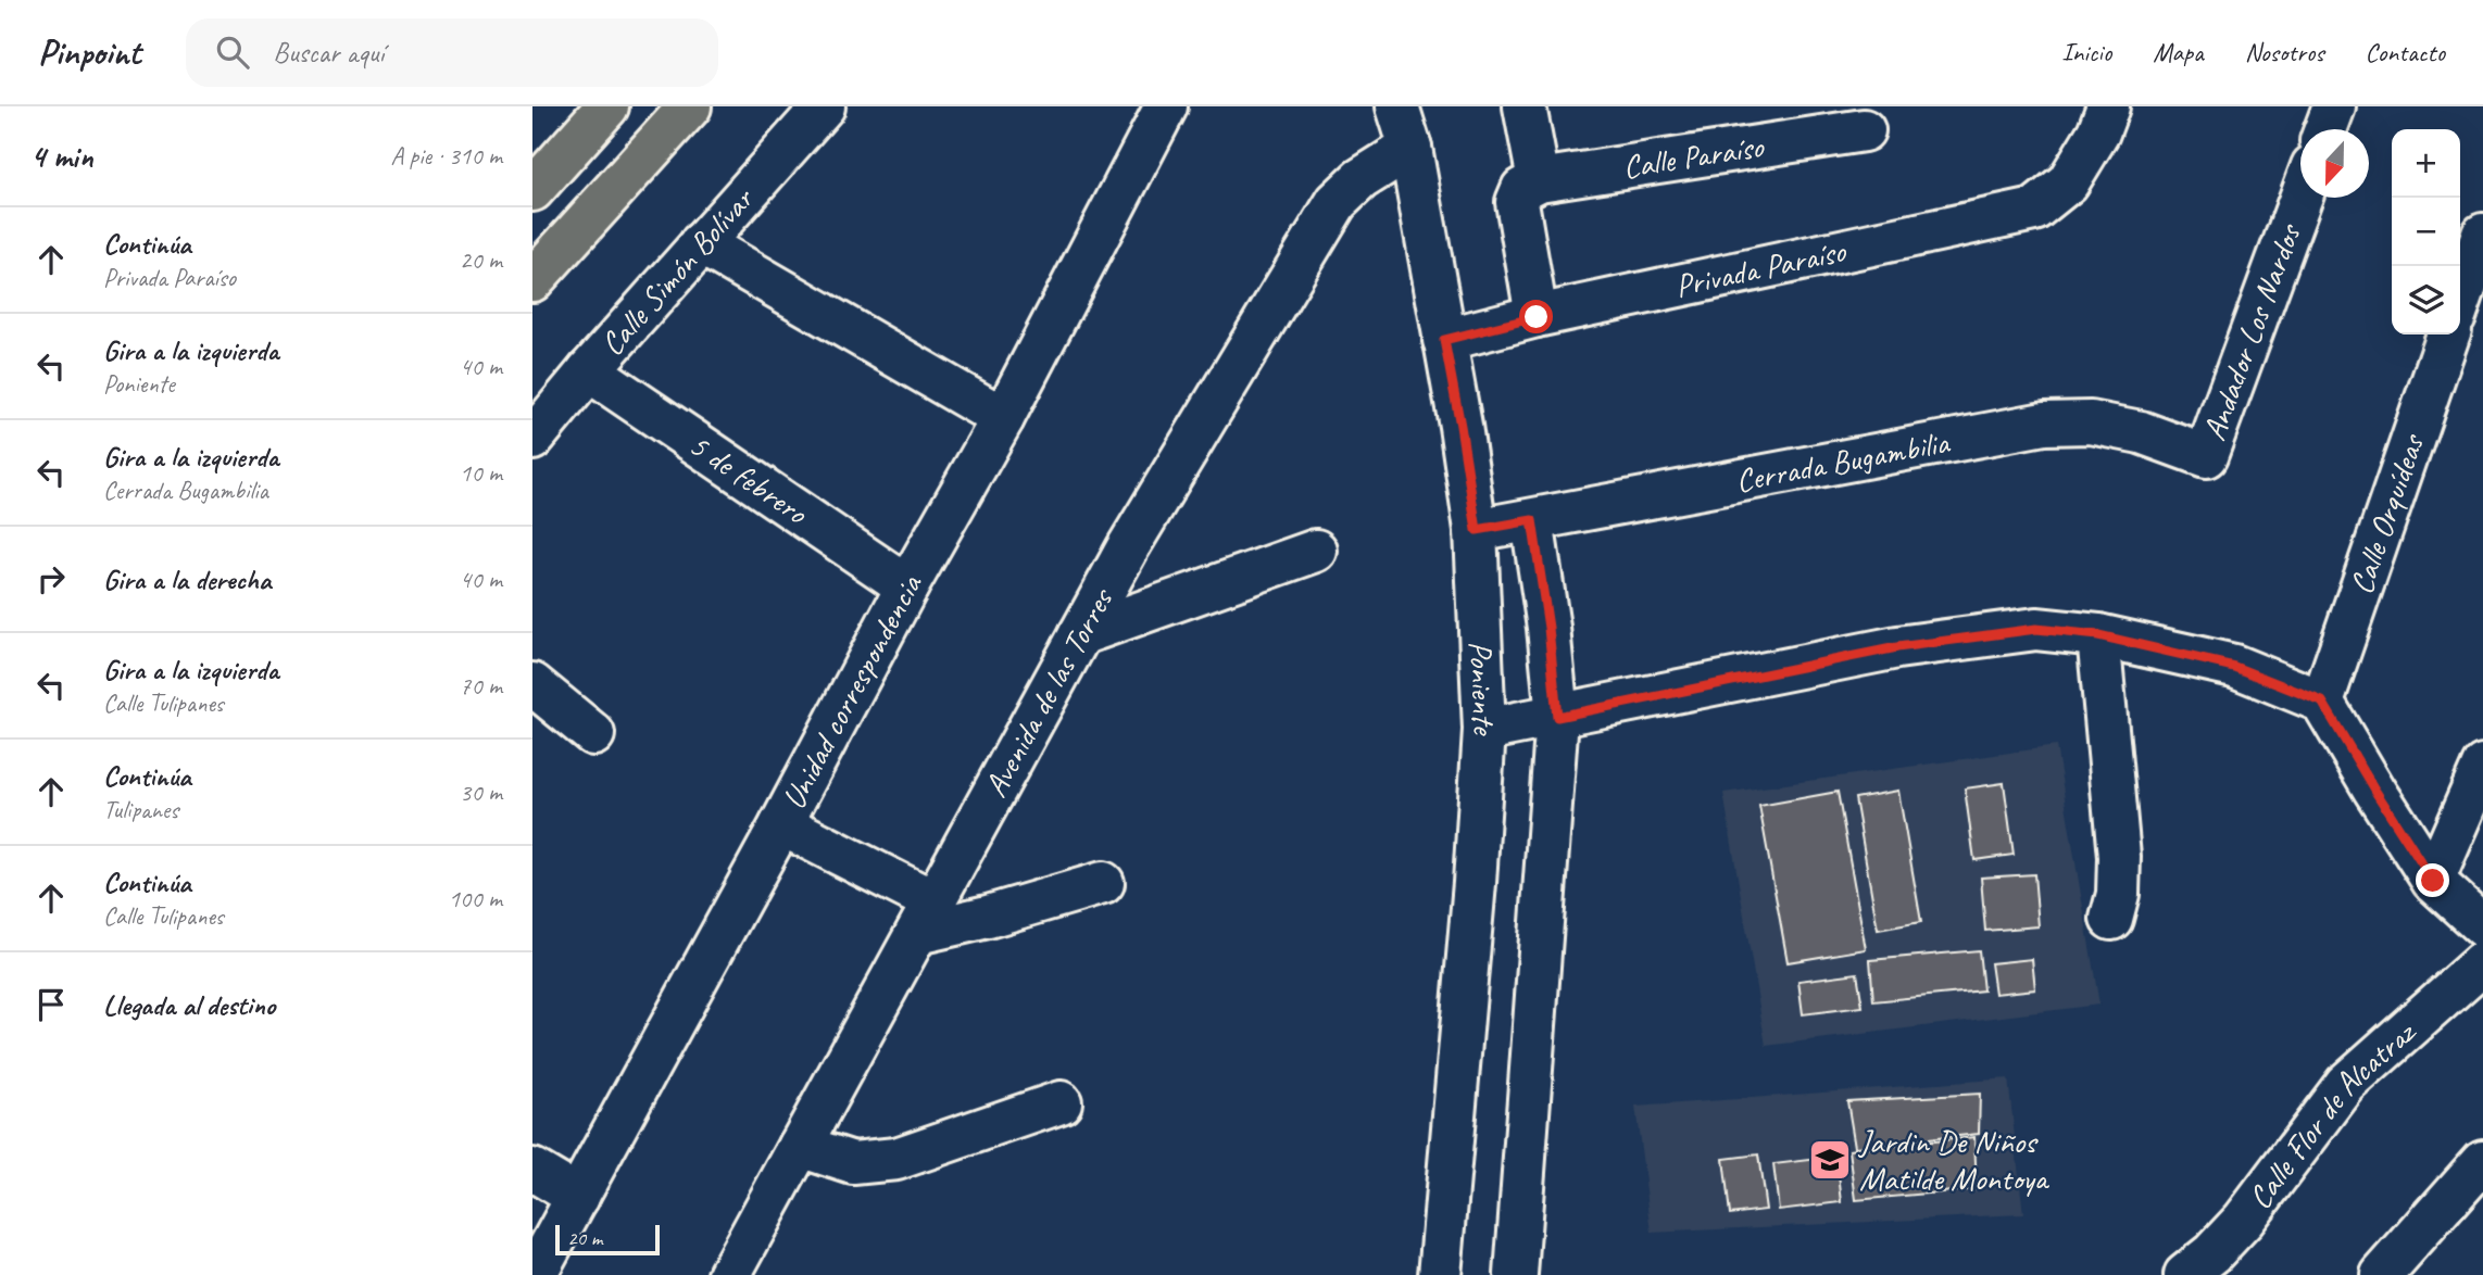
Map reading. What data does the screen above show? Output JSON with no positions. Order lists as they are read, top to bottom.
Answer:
{
  "streets": {
    "street": [
      "Calle Paraíso",
      "Privada Paraíso",
      "Calle Simón Bolívar",
      "Andador Los Nardos",
      "Cerrada Bugambilia",
      "5 de febrero",
      "Calle Orquídeas",
      "Poniente",
      "Unidad correspondencia",
      "Avenida de las Torres",
      "Calle Flor de Alcatraz"
    ]
  },
  "crossings": [
    ["Privada Paraíso", "Poniente"],
    ["Calle Simón Bolívar", "5 de febrero"],
    ["Andador Los Nardos", "Cerrada Bugambilia"],
    ["Cerrada Bugambilia", "Poniente"],
    ["5 de febrero", "Unidad correspondencia"],
    ["Poniente", "Avenida de las Torres"]
  ],
  "places": {
    "school or university": ["Jardin De Niños Matilde Montoya"]
  },
  "scale_bar": "20 m",
  "north": "bottom",
  "page": {
    "header": "Pinpoint",
    "search": "Buscar aquí",
    "nav": [
      "Inicio",
      "Mapa",
      "Nosotros",
      "Contacto"
    ],
    "heading": ["4 min", "A pie · 310 m"],
    "map_buttons": ["+", "−"],
    "list": [
      ["Continúa", "Privada Paraíso", "20 m"],
      ["Gira a la izquierda", "Poniente", "40 m"],
      ["Gira a la izquierda", "Cerrada Bugambilia", "10 m"],
      ["Gira a la derecha", "40 m"],
      ["Gira a la izquierda", "Calle Tulipanes", "70 m"],
      ["Continúa", "Tulipanes", "30 m"],
      ["Continúa", "Calle Tulipanes", "100 m"],
      "Llegada al destino"
    ],
    "scale": "20 m"
  }
}
